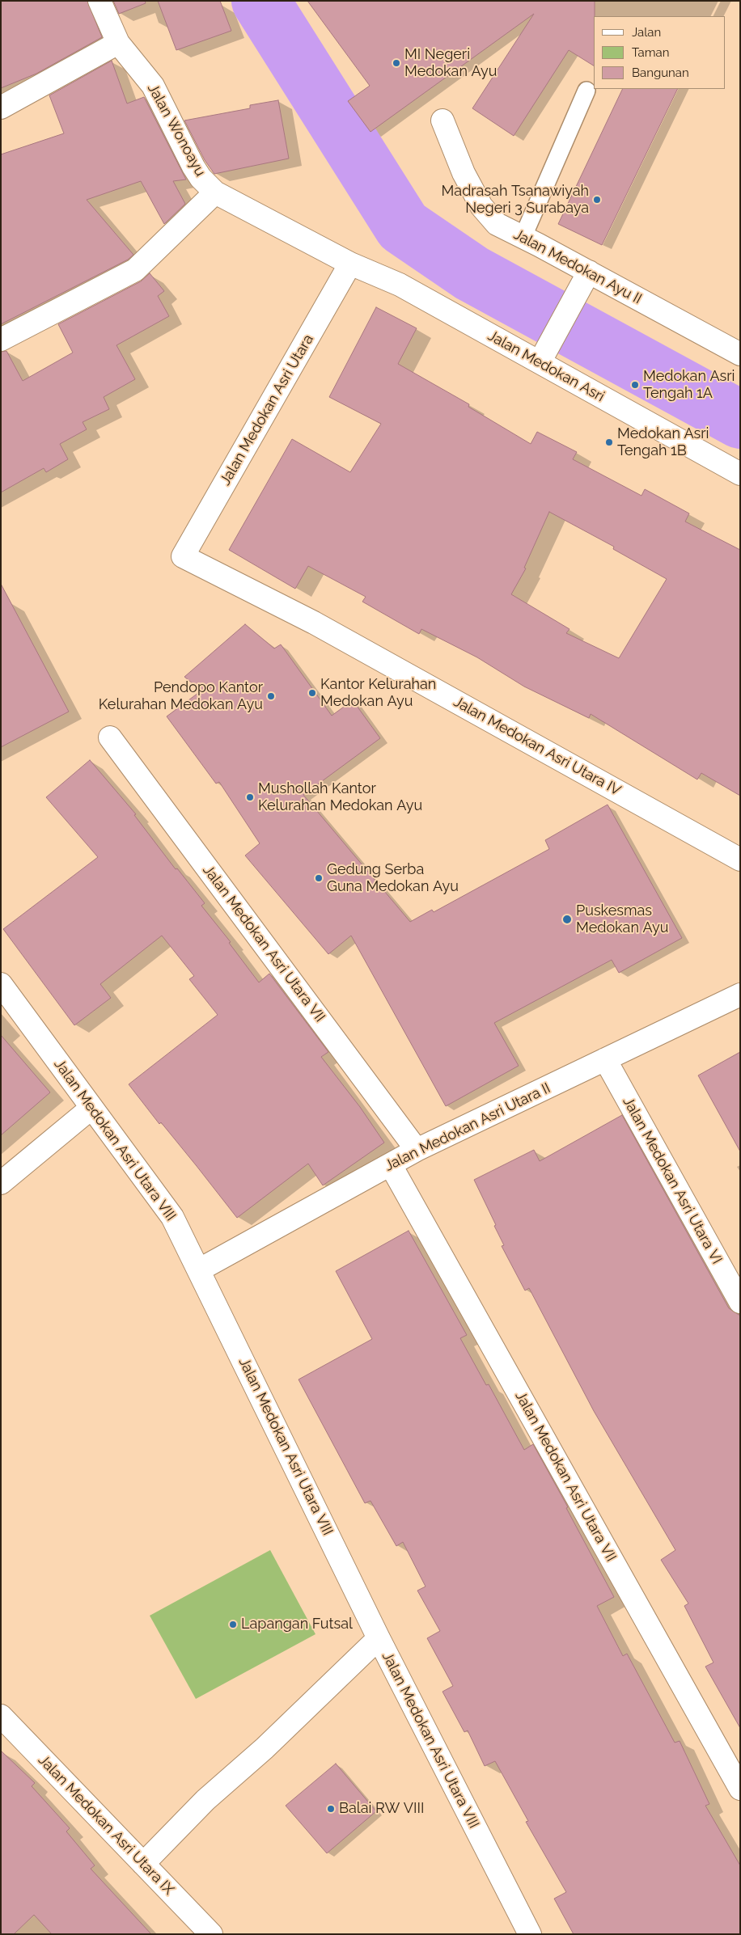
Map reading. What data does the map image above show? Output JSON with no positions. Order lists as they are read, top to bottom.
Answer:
{
  "streets": {
    "street": [
      "Jalan Wonoayu",
      "Jalan Medokan Ayu II",
      "Jalan Medokan Asri",
      "Jalan Medokan Asri Utara",
      "Jalan Medokan Asri Utara IV",
      "Jalan Medokan Asri Utara VII",
      "Jalan Medokan Asri Utara II",
      "Jalan Medokan Asri Utara VIII",
      "Jalan Medokan Asri Utara VI",
      "Jalan Medokan Asri Utara IX"
    ]
  },
  "crossings": [
    ["Jalan Wonoayu", "Jalan Medokan Asri"],
    ["Jalan Wonoayu", "Jalan Medokan Asri Utara"],
    ["Jalan Medokan Asri", "Jalan Medokan Asri Utara"],
    ["Jalan Medokan Asri Utara", "Jalan Medokan Asri Utara IV"],
    ["Jalan Medokan Asri Utara VII", "Jalan Medokan Asri Utara II"],
    ["Jalan Medokan Asri Utara II", "Jalan Medokan Asri Utara VIII"],
    ["Jalan Medokan Asri Utara II", "Jalan Medokan Asri Utara VI"]
  ],
  "places": [
    "MI Negeri Medokan Ayu",
    "Madrasah Tsanawiyah Negeri 3 Surabaya",
    "Medokan Asri Tengah 1A",
    "Medokan Asri Tengah 1B",
    "Kantor Kelurahan Medokan Ayu",
    "Pendopo Kantor Kelurahan Medokan Ayu",
    "Mushollah Kantor Kelurahan Medokan Ayu",
    "Gedung Serba Guna Medokan Ayu",
    "Puskesmas Medokan Ayu",
    "Lapangan Futsal",
    "Balai RW VIII"
  ],
  "legend": ["Jalan", "Taman", "Bangunan"]
}
